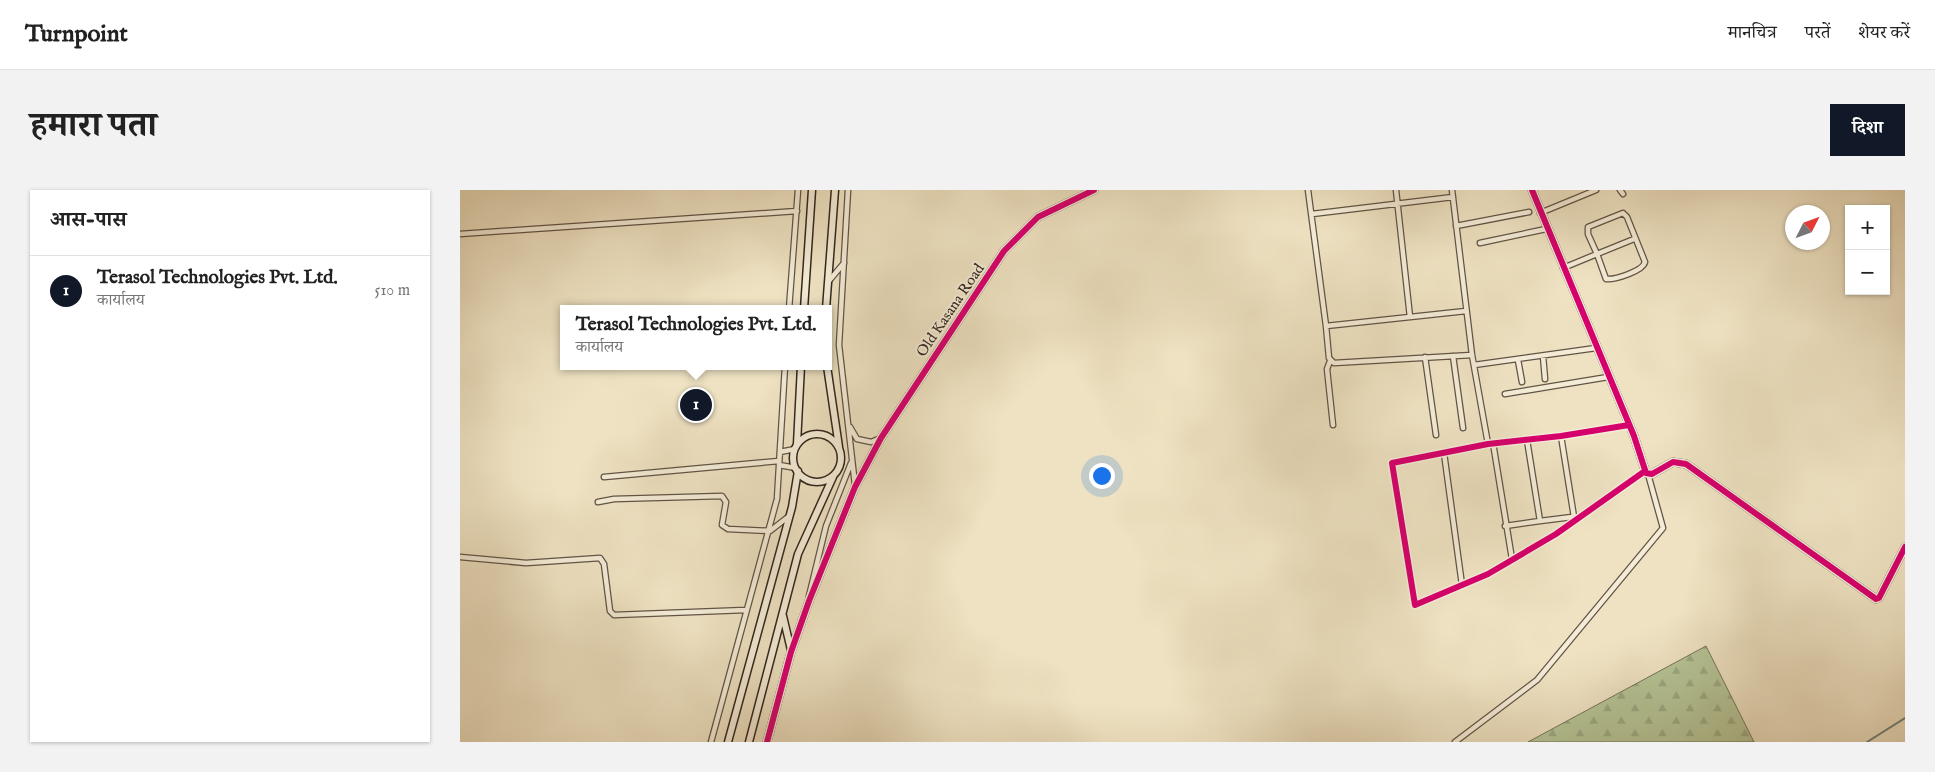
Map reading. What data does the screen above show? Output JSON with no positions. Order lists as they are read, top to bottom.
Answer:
{
  "streets": {
    "street": ["Old Kasana Road"]
  },
  "north": "top right",
  "page": {
    "header": "Turnpoint",
    "nav": ["मानचित्र", "परतें", "शेयर करें"],
    "title": "हमारा पता",
    "buttons": "दिशा",
    "heading": "आस-पास",
    "map_buttons": ["+", "−"],
    "list": [
      {
        "mark": "1",
        "name": "Terasol Technologies Pvt. Ltd.",
        "note": "कार्यालय",
        "value": "510 m"
      }
    ],
    "popup": ["Terasol Technologies Pvt. Ltd.", "कार्यालय"],
    "pins": "1"
  }
}
